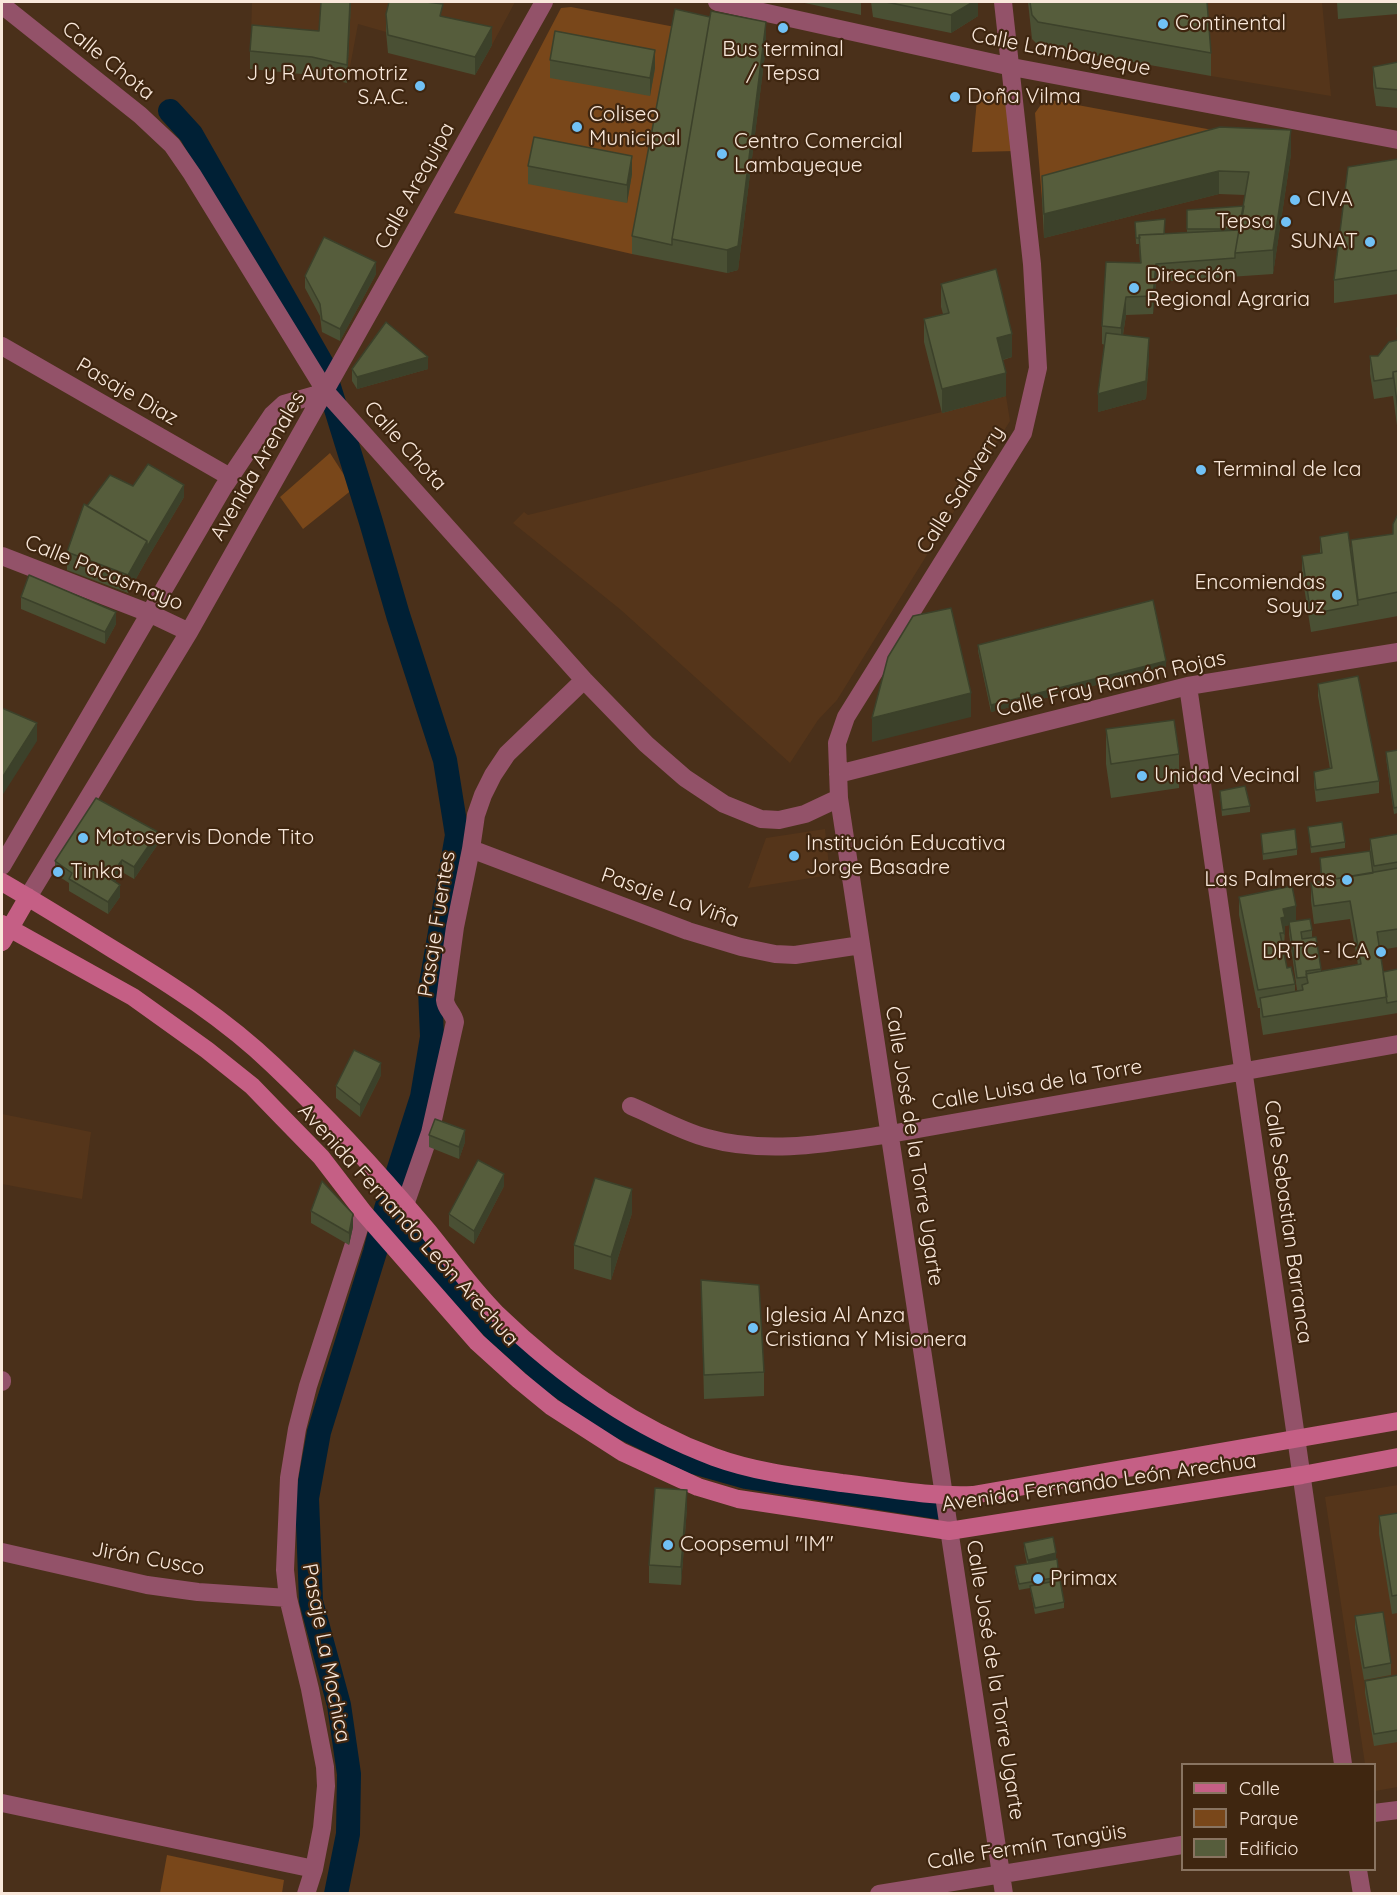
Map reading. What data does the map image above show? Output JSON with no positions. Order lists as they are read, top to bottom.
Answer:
{
  "streets": {
    "main road": ["Avenida Arenales", "Avenida Fernando León Arechua"],
    "street": [
      "Calle Lambayeque",
      "Calle Chota",
      "Calle Arequipa",
      "Pasaje Diaz",
      "Calle Salaverry",
      "Calle Pacasmayo",
      "Calle Fray Ramón Rojas",
      "Pasaje La Viña",
      "Pasaje Fuentes",
      "Calle Luisa de la Torre",
      "Calle José de la Torre Ugarte",
      "Calle Sebastian Barranca",
      "Jirón Cusco",
      "Pasaje La Mochica",
      "Calle Fermín Tangüis"
    ]
  },
  "crossings": [
    ["Calle Lambayeque", "Calle Salaverry"],
    ["Calle Chota", "Calle Arequipa"],
    ["Calle Chota", "Avenida Arenales"],
    ["Calle Chota", "Calle Salaverry"],
    ["Calle Chota", "Pasaje Fuentes"],
    ["Calle Chota", "Calle José de la Torre Ugarte"],
    ["Calle Arequipa", "Avenida Arenales"],
    ["Pasaje Diaz", "Avenida Arenales"],
    ["Avenida Arenales", "Calle Pacasmayo"],
    ["Avenida Arenales", "Avenida Fernando León Arechua"],
    ["Calle Salaverry", "Calle Fray Ramón Rojas"],
    ["Calle Salaverry", "Calle José de la Torre Ugarte"],
    ["Calle Fray Ramón Rojas", "Calle Sebastian Barranca"],
    ["Pasaje La Viña", "Pasaje Fuentes"],
    ["Pasaje La Viña", "Calle José de la Torre Ugarte"],
    ["Pasaje Fuentes", "Avenida Fernando León Arechua"],
    ["Calle Luisa de la Torre", "Calle José de la Torre Ugarte"],
    ["Calle Luisa de la Torre", "Calle Sebastian Barranca"],
    ["Calle José de la Torre Ugarte", "Avenida Fernando León Arechua"],
    ["Calle José de la Torre Ugarte", "Calle Fermín Tangüis"],
    ["Calle Sebastian Barranca", "Avenida Fernando León Arechua"],
    ["Avenida Fernando León Arechua", "Pasaje La Mochica"],
    ["Jirón Cusco", "Pasaje La Mochica"]
  ],
  "places": [
    "Continental",
    "Bus terminal / Tepsa",
    "J y R Automotriz S.A.C.",
    "Doña Vilma",
    "Coliseo Municipal",
    "Centro Comercial Lambayeque",
    "CIVA",
    "Tepsa",
    "SUNAT",
    "Dirección Regional Agraria",
    "Terminal de Ica",
    "Encomiendas Soyuz",
    "Unidad Vecinal",
    "Motoservis Donde Tito",
    "Institución Educativa Jorge Basadre",
    "Tinka",
    "Las Palmeras",
    "DRTC - ICA",
    "Iglesia Al Anza Cristiana Y Misionera",
    "Coopsemul \"IM\"",
    "Primax"
  ],
  "legend": ["Calle", "Parque", "Edificio"]
}
